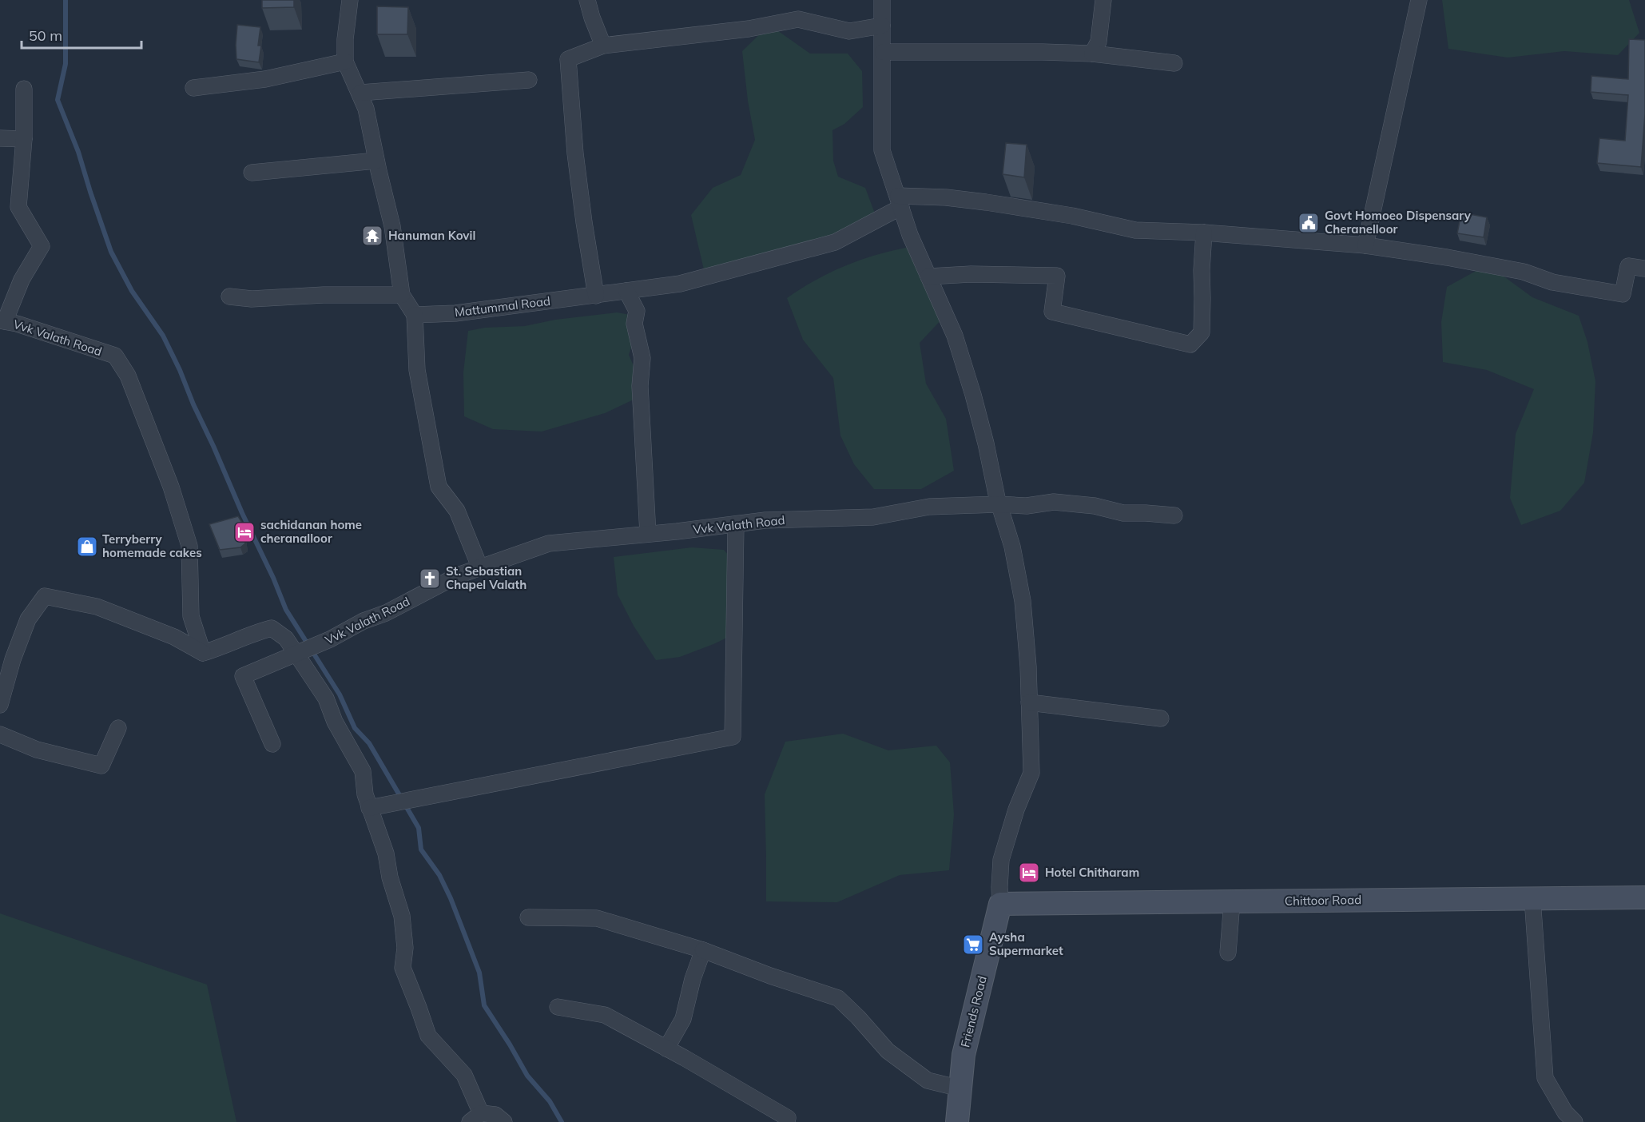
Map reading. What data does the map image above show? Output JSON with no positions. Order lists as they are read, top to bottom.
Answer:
{
  "streets": {
    "main road": ["Chittoor Road", "Friends Road"],
    "street": ["Mattummal Road", "Vvk Valath Road"]
  },
  "crossings": [
    ["Chittoor Road", "Friends Road"]
  ],
  "places": {
    "public building": ["Govt Homoeo Dispensary Cheranelloor"],
    "temple": ["Hanuman Kovil"],
    "hotel": ["sachidanan home cheranalloor", "Hotel Chitharam"],
    "shop": ["Terryberry homemade cakes"],
    "church": ["St. Sebastian Chapel Valath"],
    "supermarket": ["Aysha Supermarket"]
  },
  "scale_bar": "50 m"
}
